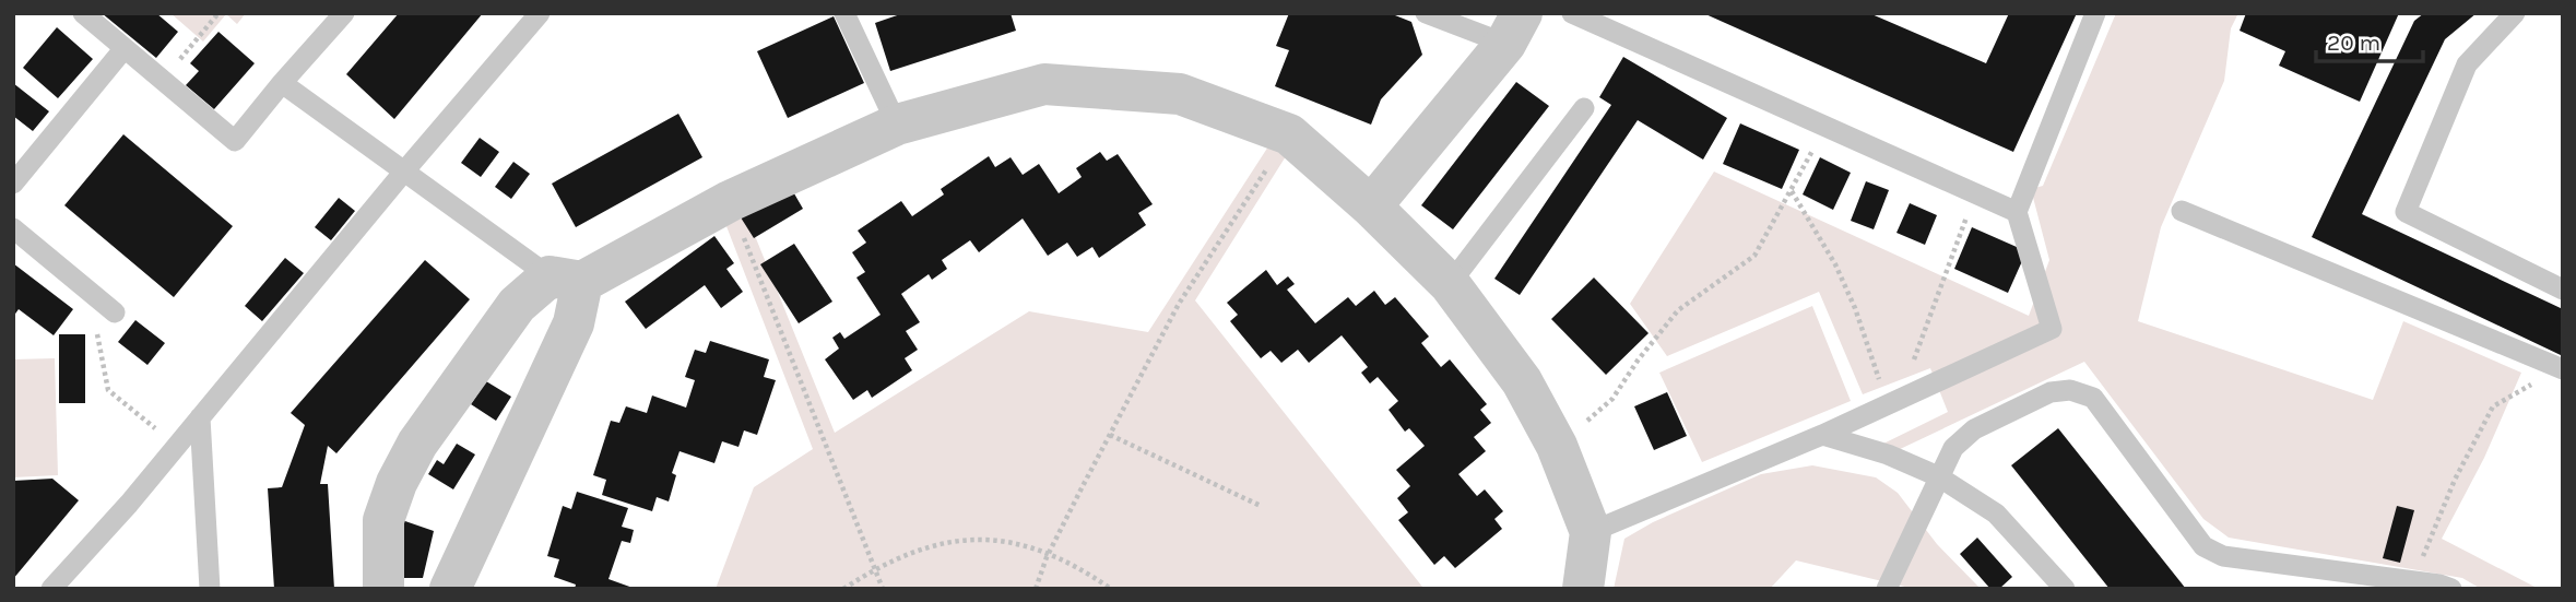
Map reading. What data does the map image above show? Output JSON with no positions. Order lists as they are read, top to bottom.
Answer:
{
  "scale_bar": "20 m"
}
